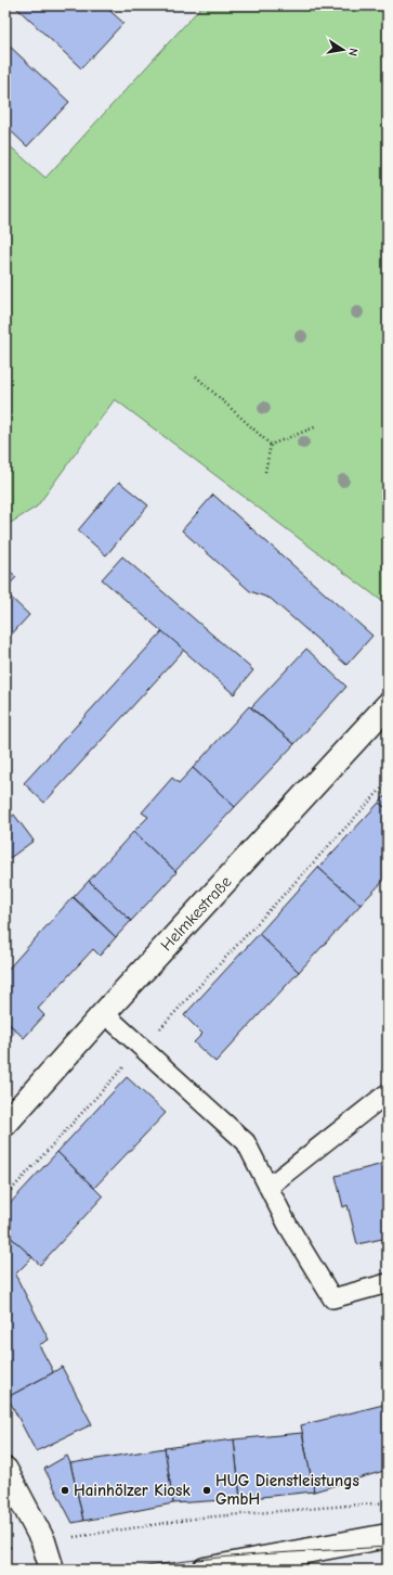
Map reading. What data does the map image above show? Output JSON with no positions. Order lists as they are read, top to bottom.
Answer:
{
  "streets": {
    "street": ["Helmkestraße"]
  },
  "places": ["Hainhölzer Kiosk", "HUG Dienstleistungs GmbH"],
  "north": "right"
}
